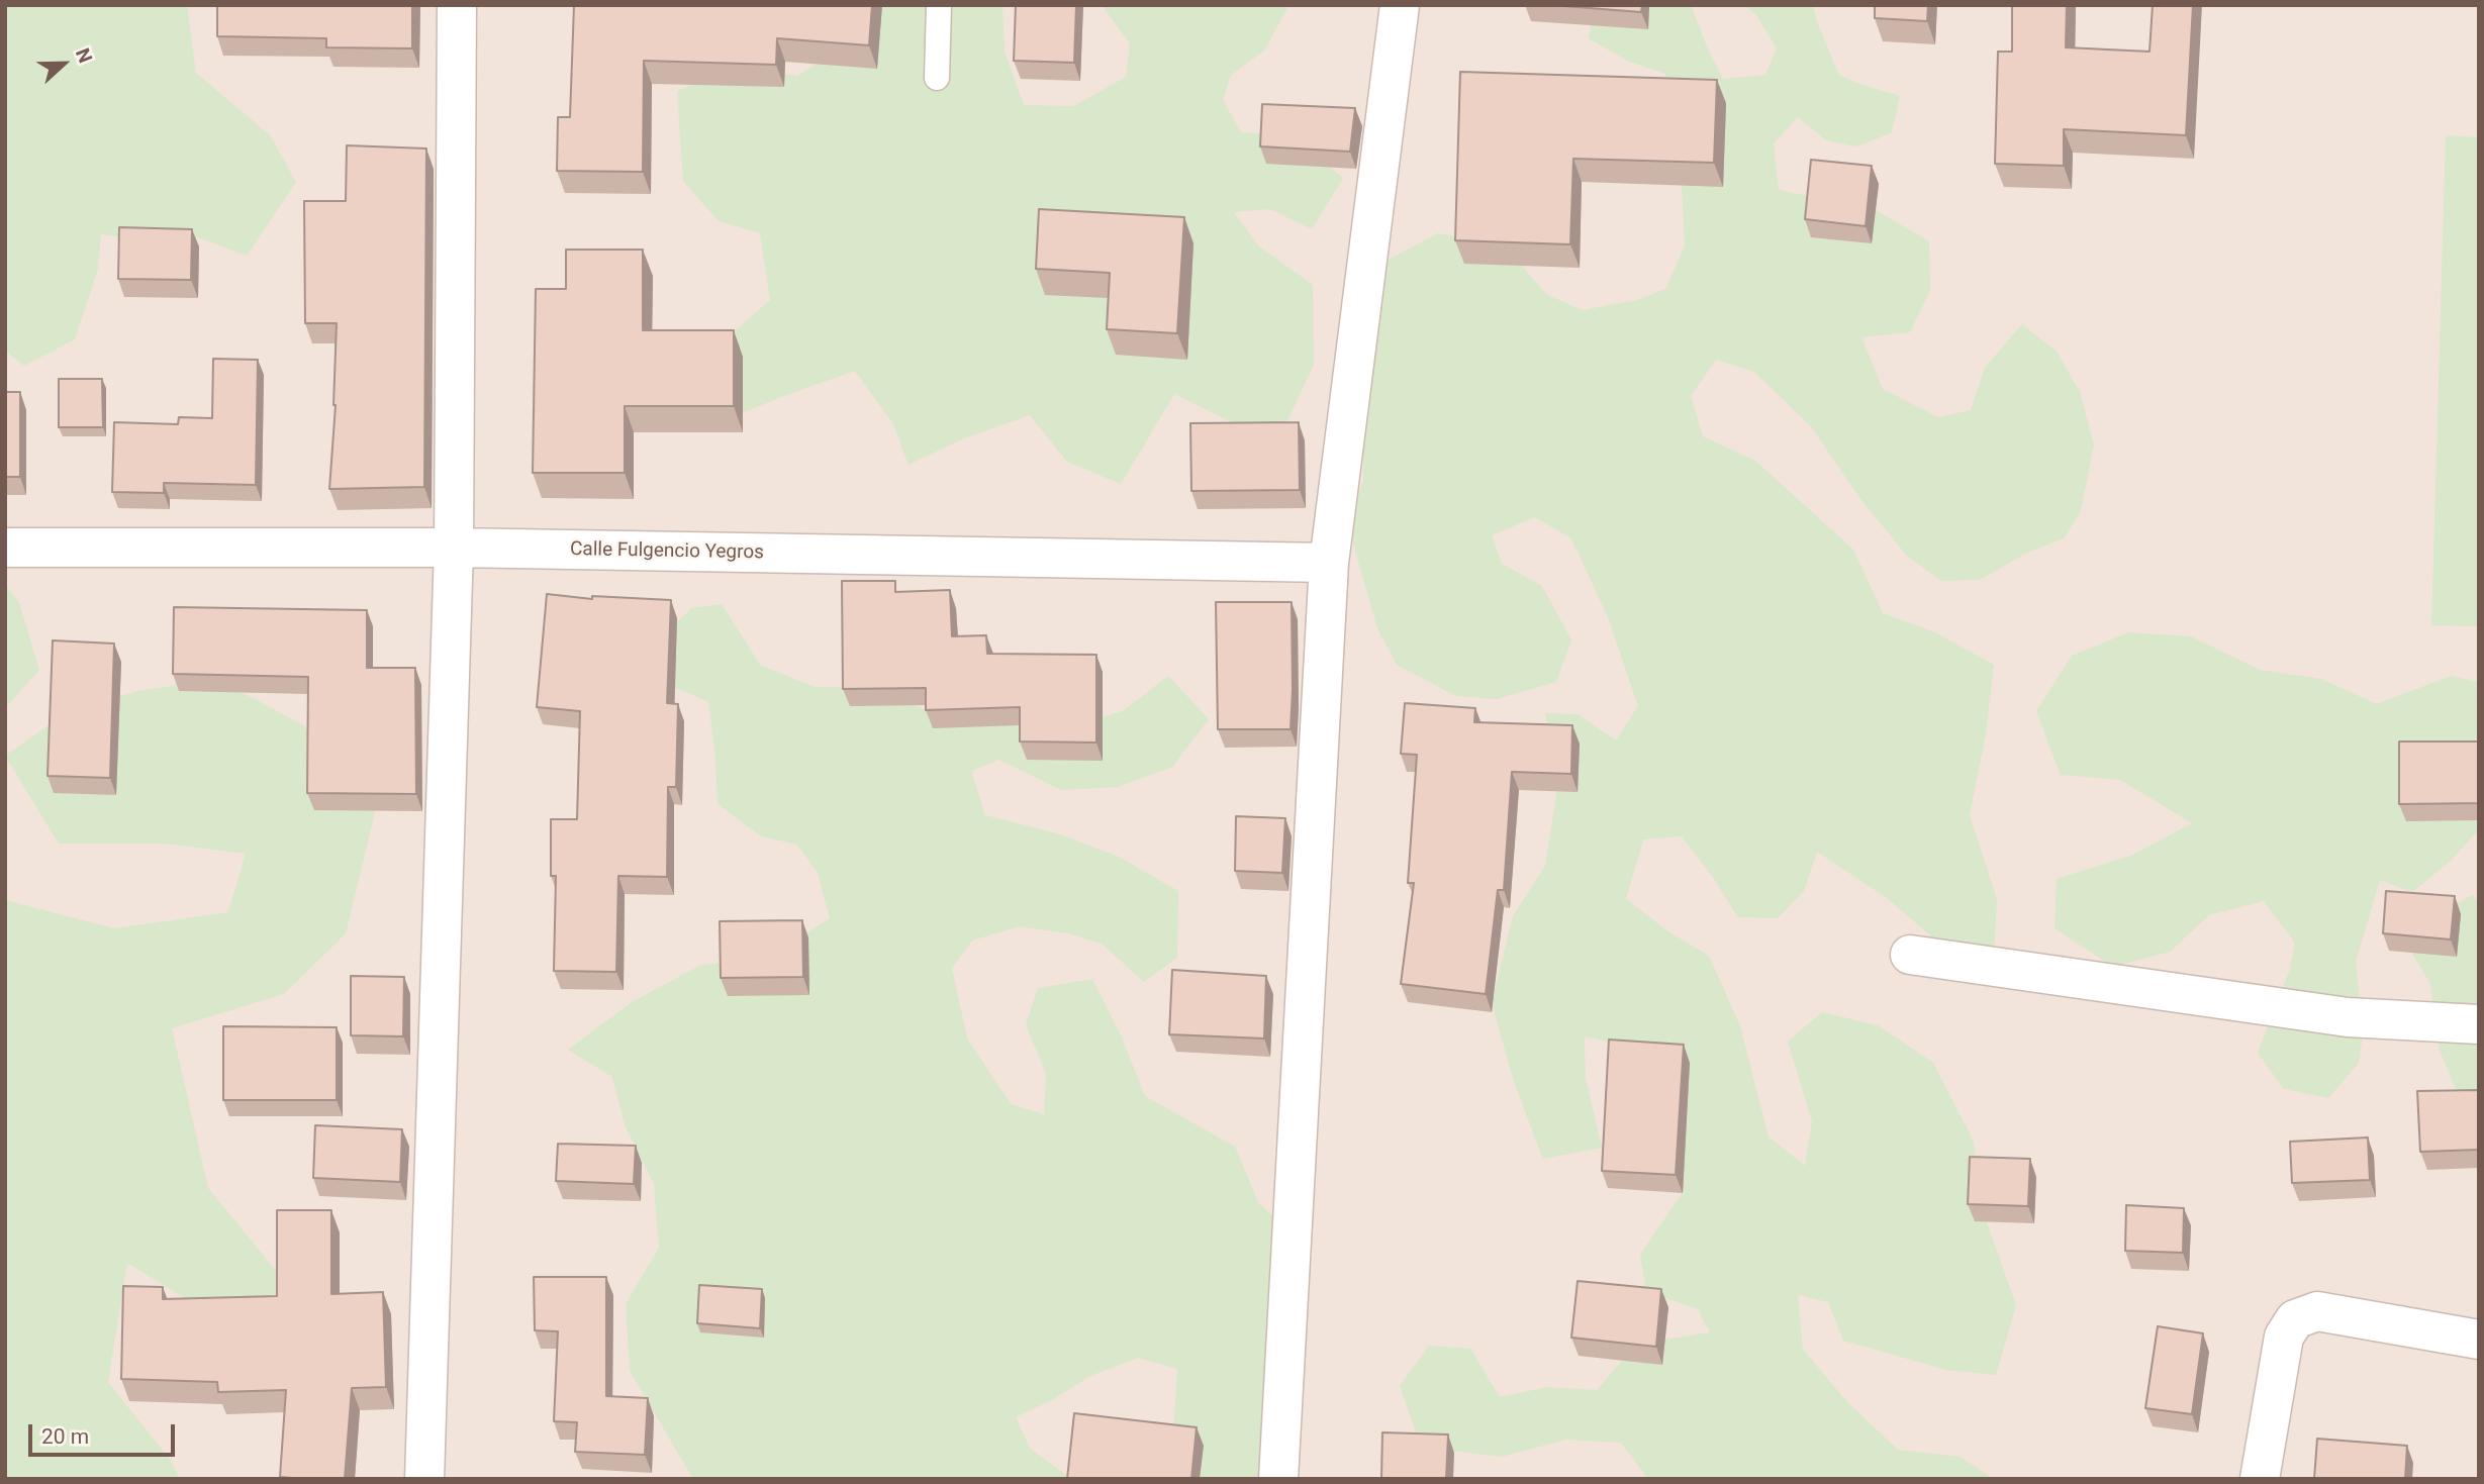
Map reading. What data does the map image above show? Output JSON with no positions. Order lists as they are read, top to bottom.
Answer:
{
  "streets": {
    "street": ["Calle Fulgencio Yegros"]
  },
  "scale_bar": "20 m",
  "north": "right"
}
